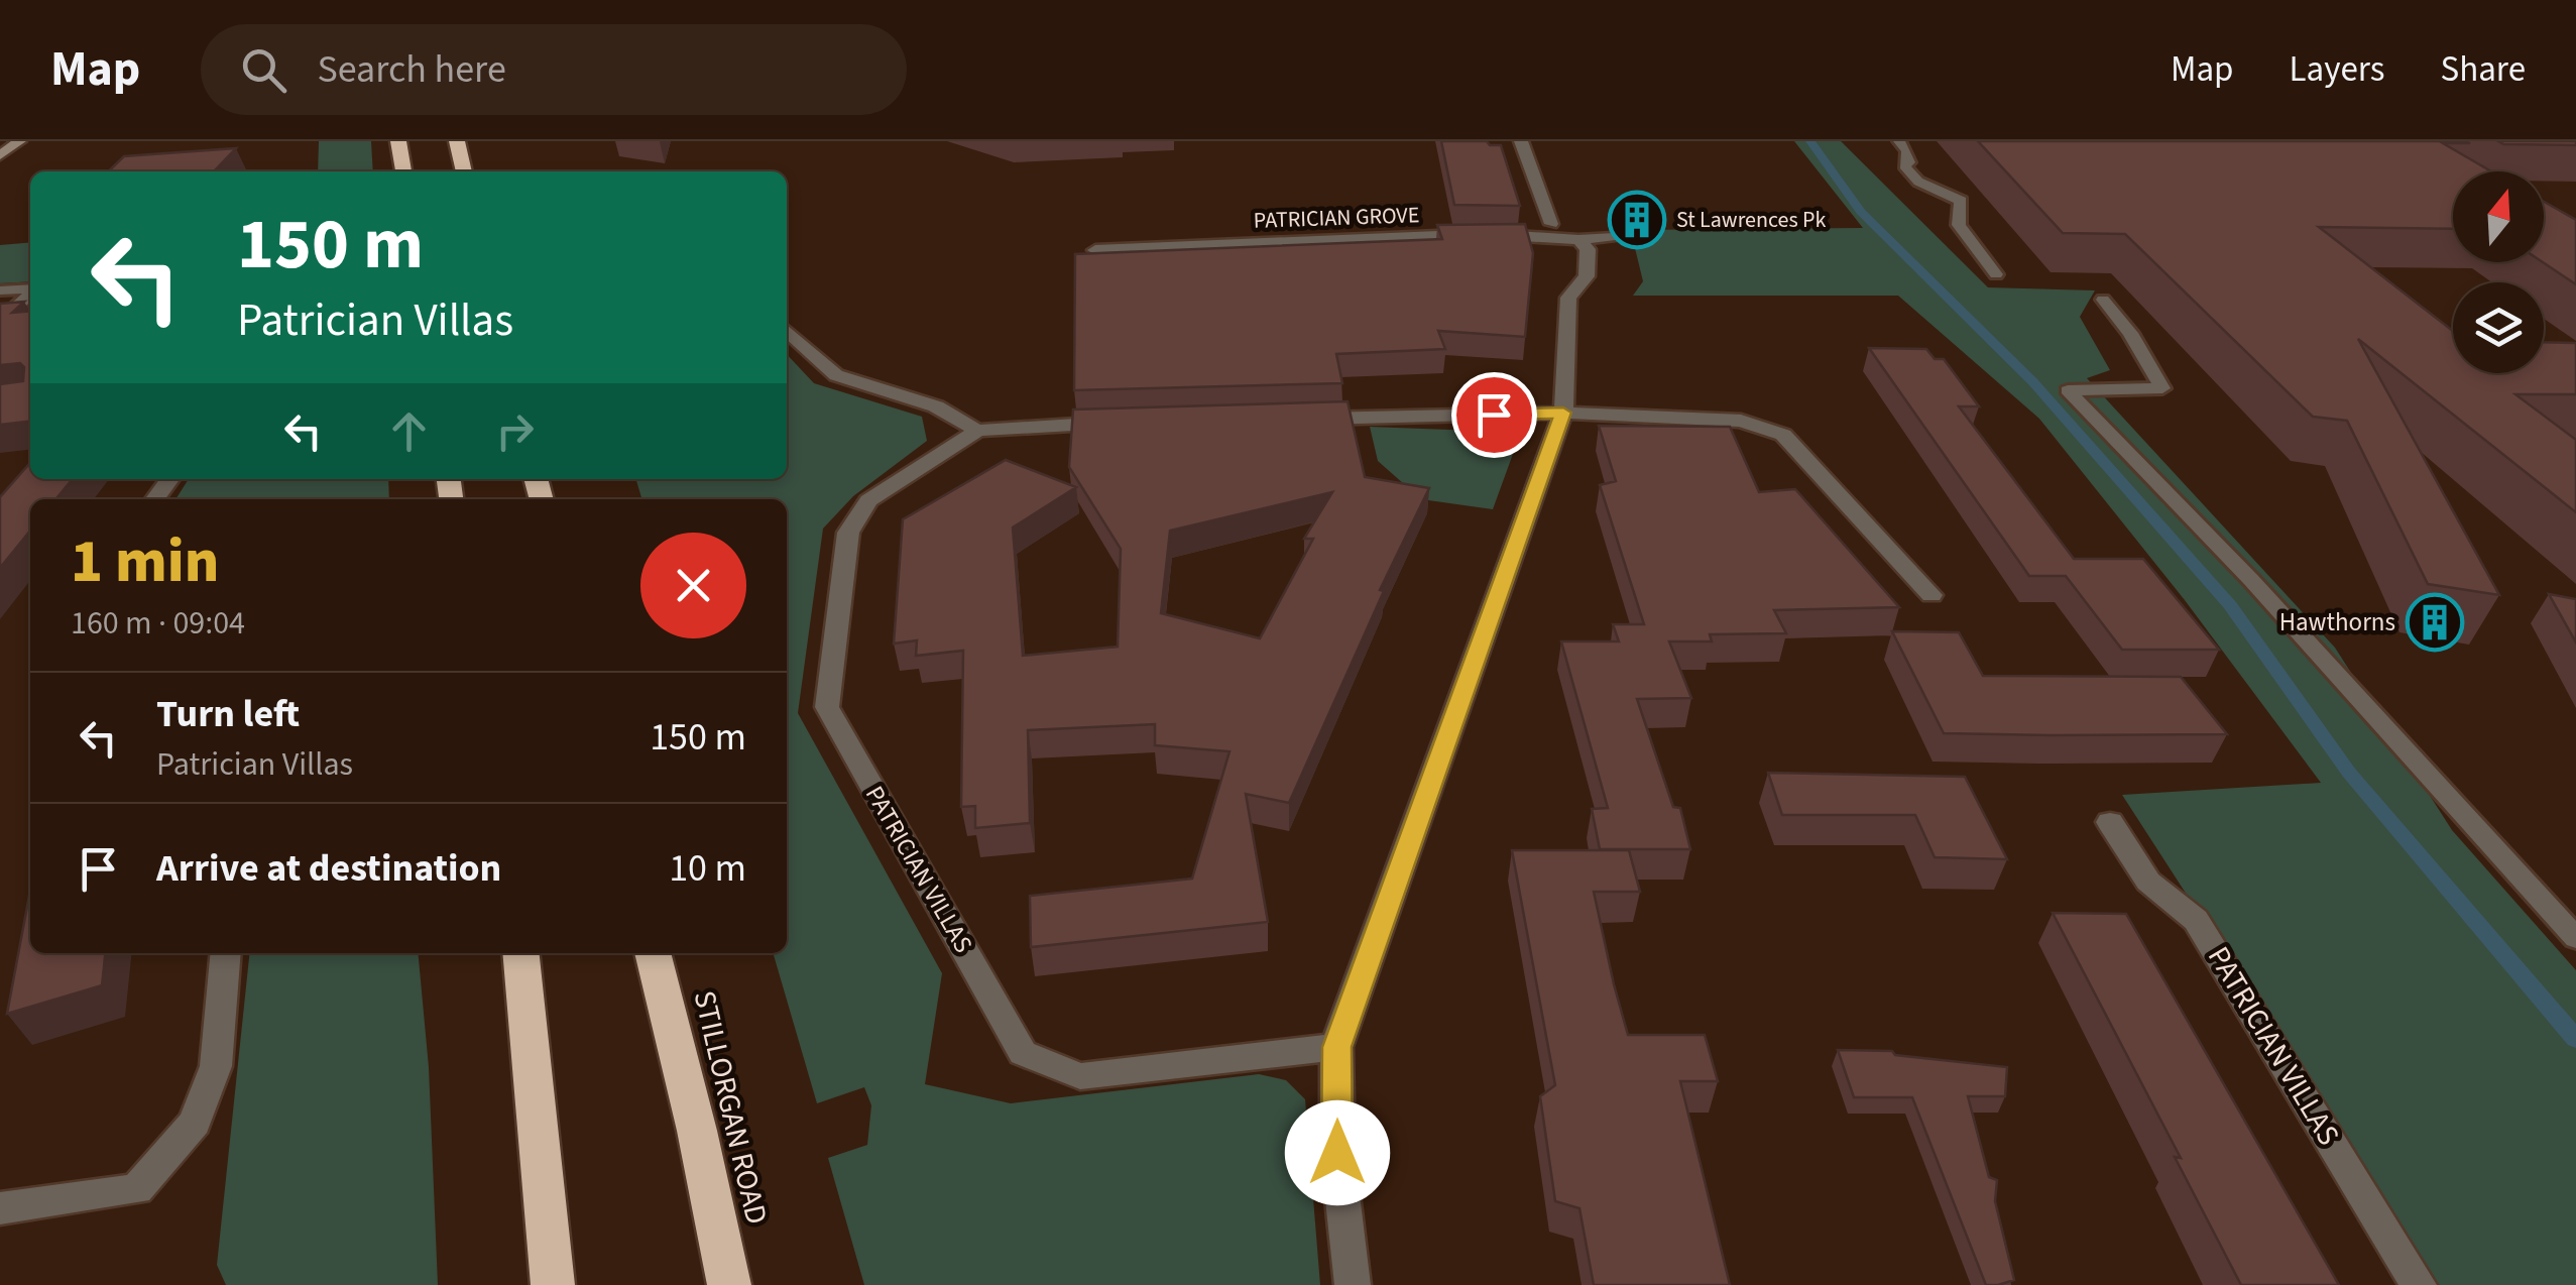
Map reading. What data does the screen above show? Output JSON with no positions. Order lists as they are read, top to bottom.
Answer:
{
  "streets": {
    "highway": ["STILLORGAN ROAD"],
    "street": ["PATRICIAN GROVE", "PATRICIAN VILLAS"]
  },
  "places": {
    "building": ["St Lawrences Pk", "Hawthorns"]
  },
  "north": "top",
  "page": {
    "header": "Map",
    "search": "Search here",
    "nav": ["Map", "Layers", "Share"],
    "turn": ["150 m", "Patrician Villas"],
    "heading": ["1 min", "160 m · 09:04"],
    "list": [
      {
        "name": "Turn left",
        "note": "Patrician Villas",
        "value": "150 m"
      },
      {
        "name": "Arrive at destination",
        "value": "10 m"
      }
    ]
  }
}
